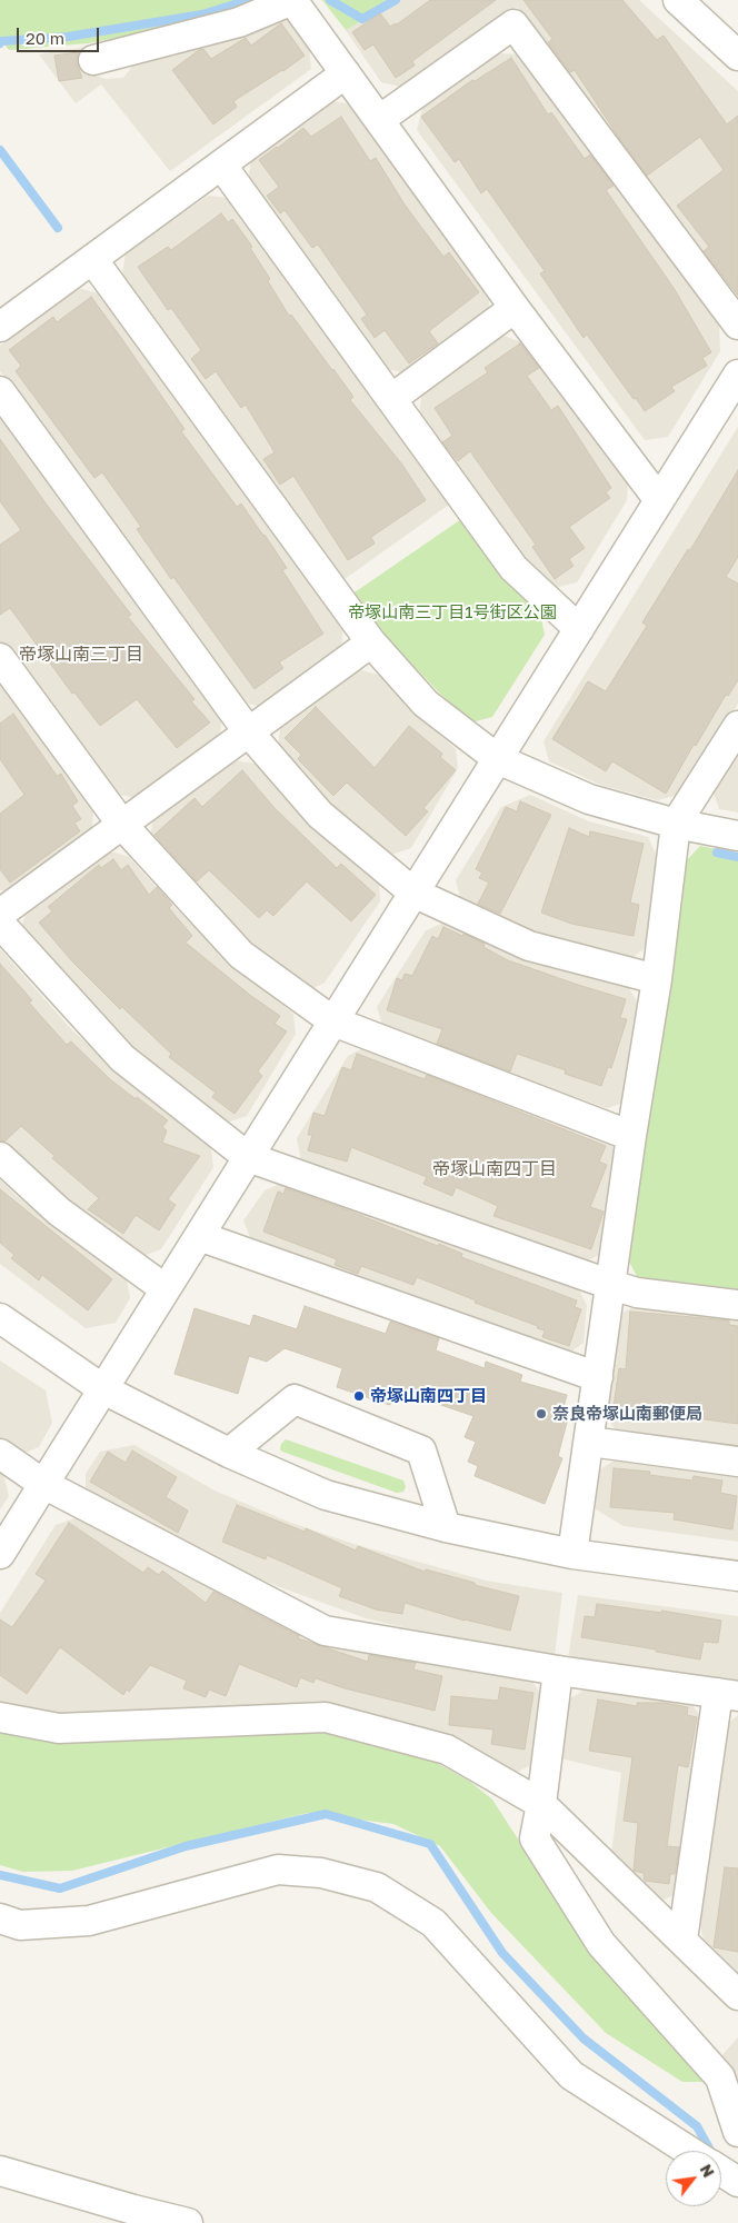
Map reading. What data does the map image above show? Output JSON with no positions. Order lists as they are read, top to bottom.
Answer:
{
  "districts": ["帝塚山南三丁目", "帝塚山南四丁目"],
  "parks": ["帝塚山南三丁目1号街区公園"],
  "places": ["帝塚山南四丁目", "奈良帝塚山南郵便局"],
  "scale_bar": "20 m",
  "north": "top right"
}
